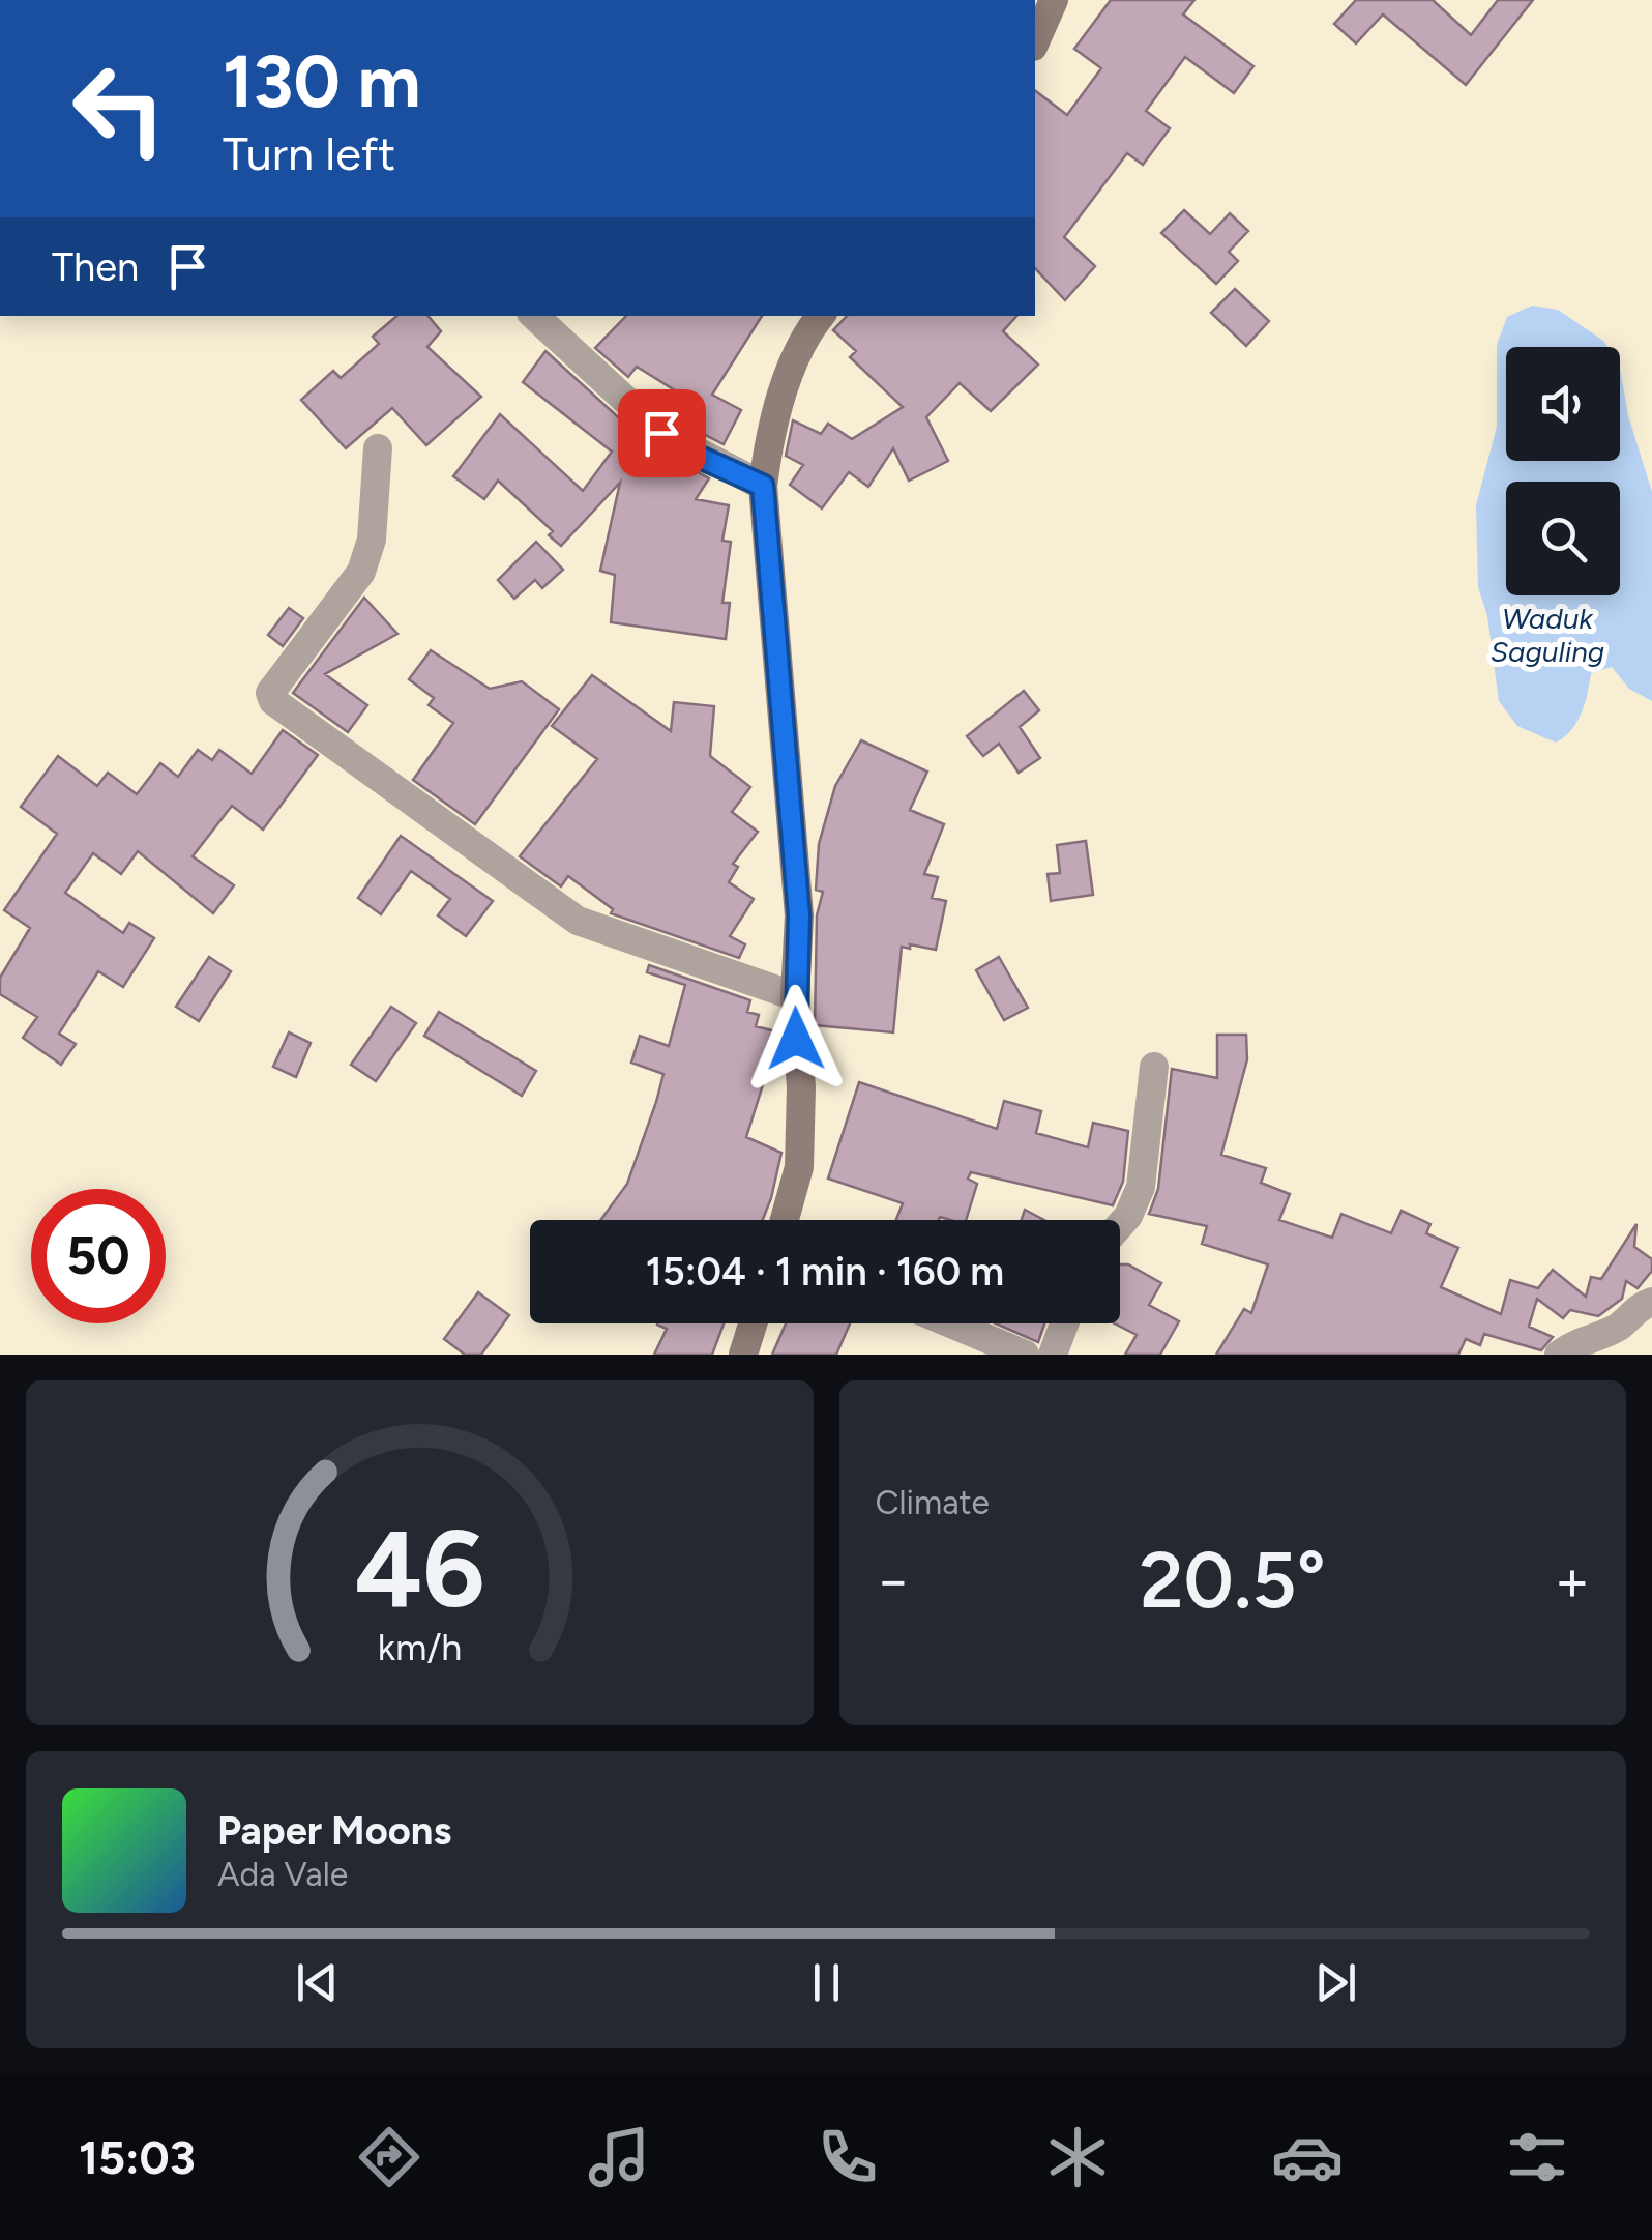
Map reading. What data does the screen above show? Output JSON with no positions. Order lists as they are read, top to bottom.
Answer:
{
  "water": ["Waduk Saguling"],
  "page": {
    "turn": ["130 m", "Turn left"],
    "then": "Then",
    "limit": "50",
    "trip": "15:04 · 1 min · 160 m",
    "tile": "Climate",
    "heat": ["−", "20.5°", "+"],
    "song": ["Paper Moons", "Ada Vale"],
    "tabs": "15:03",
    "gauge": ["46", "km/h"]
  }
}
